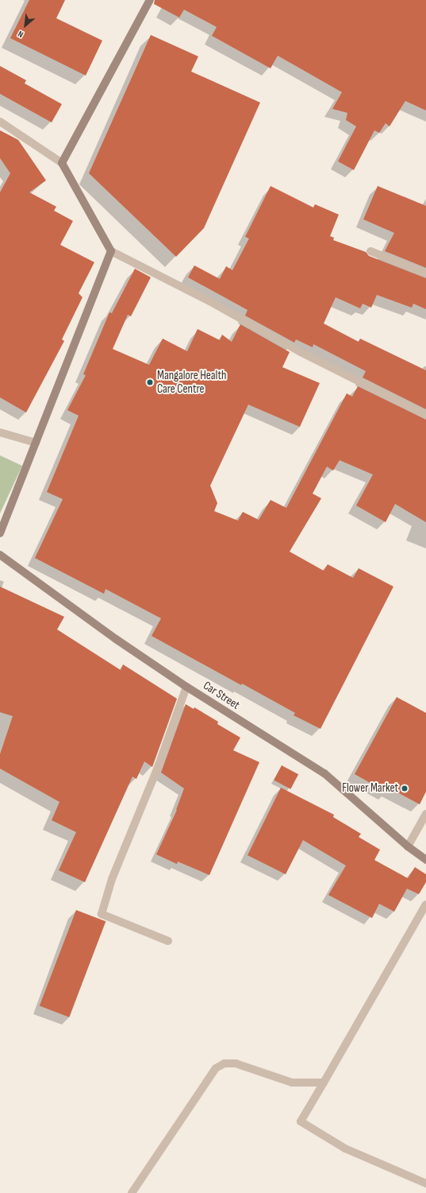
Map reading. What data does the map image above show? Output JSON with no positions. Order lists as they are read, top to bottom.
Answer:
{
  "streets": {
    "street": ["Car Street"]
  },
  "places": ["Mangalore Health Care Centre", "Flower Market"],
  "north": "bottom left"
}
